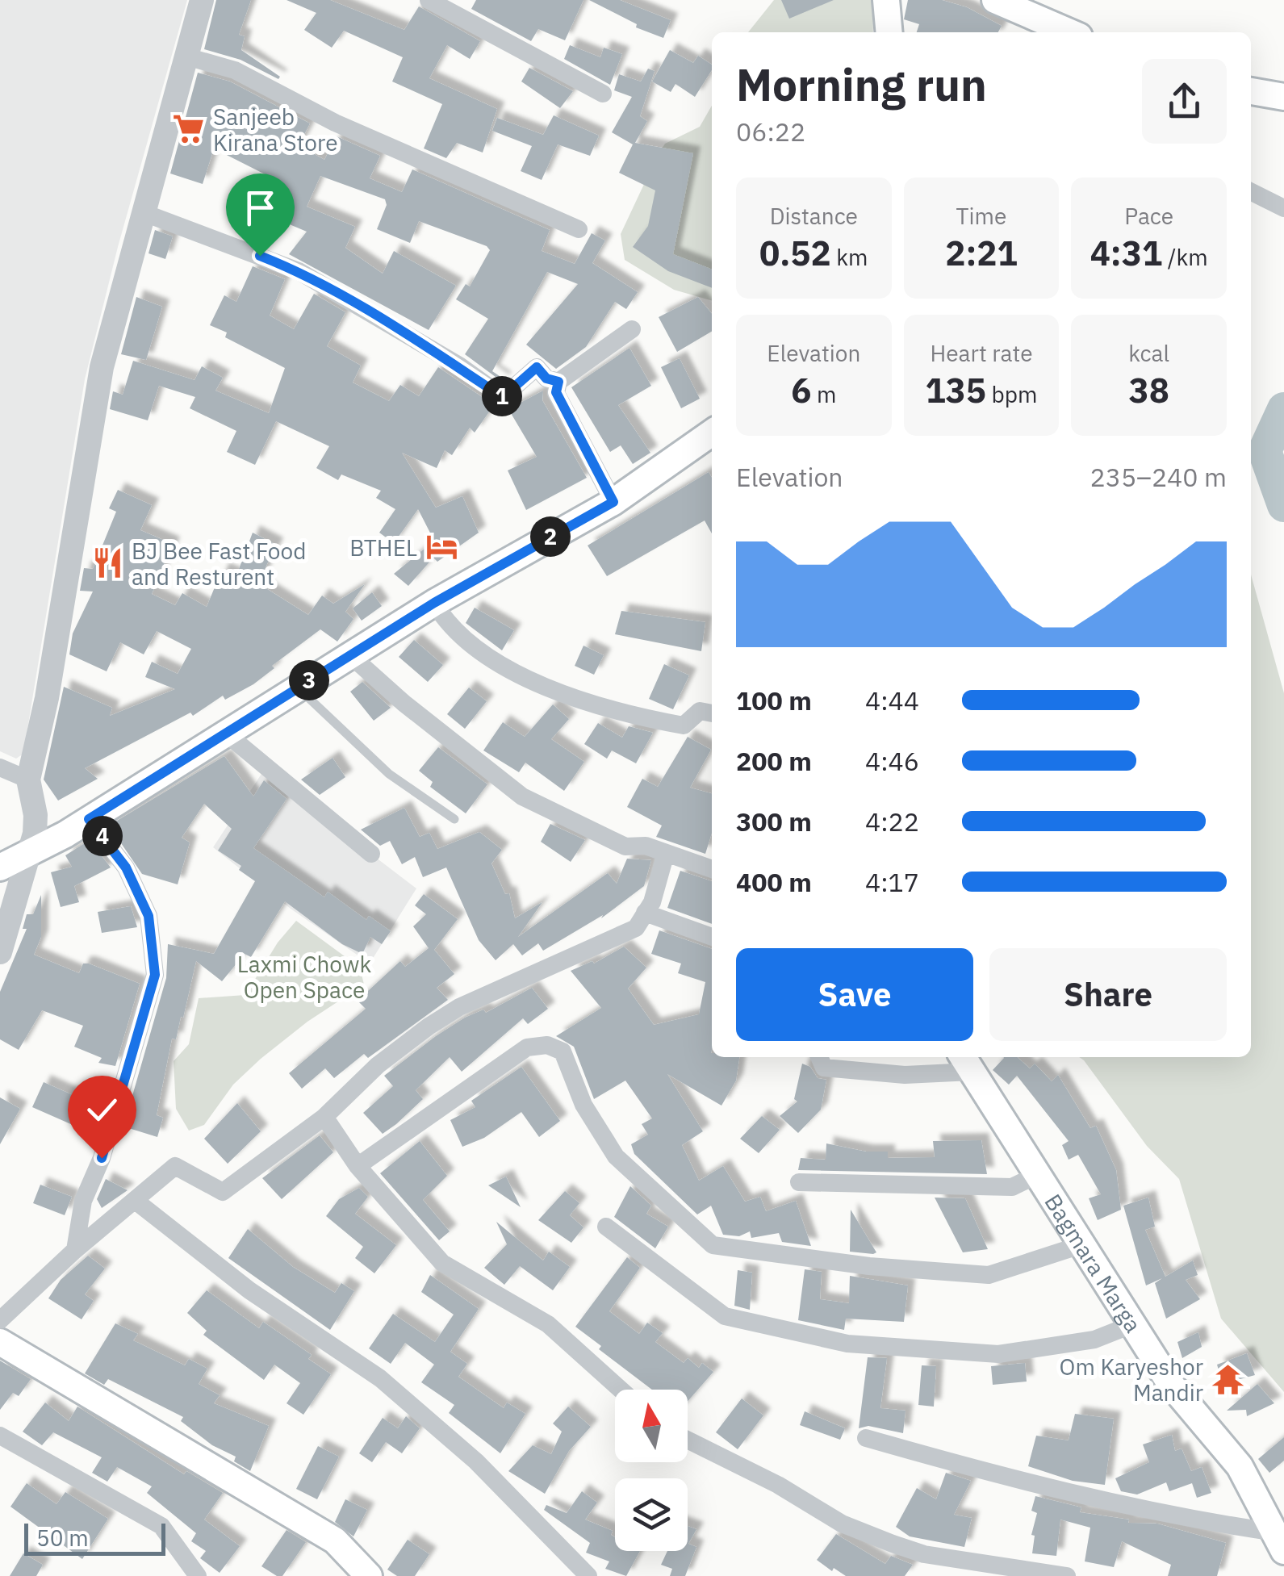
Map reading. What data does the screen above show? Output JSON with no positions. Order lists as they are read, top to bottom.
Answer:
{
  "streets": {
    "main road": ["Bagmara Marga"]
  },
  "parks": ["Laxmi Chowk Open Space"],
  "places": {
    "supermarket": ["Sanjeeb Kirana Store"],
    "hotel": ["BTHEL"],
    "restaurant": ["BJ Bee Fast Food and Resturent"],
    "temple": ["Om Karyeshor Mandir"]
  },
  "scale_bar": "50 m",
  "north": "top",
  "page": {
    "heading": ["Morning run", "06:22"],
    "stats": [
      ["Distance", "0.52 km"],
      ["Time", "2:21"],
      ["Pace", "4:31 /km"],
      ["Elevation", "6 m"],
      ["Heart rate", "135 bpm"],
      ["kcal", "38"]
    ],
    "pins": [
      "1",
      "2",
      "3",
      "4"
    ],
    "chart": ["Elevation", "235–240 m"],
    "list": [
      {
        "name": "100 m",
        "note": "4:44"
      },
      {
        "name": "200 m",
        "note": "4:46"
      },
      {
        "name": "300 m",
        "note": "4:22"
      },
      {
        "name": "400 m",
        "note": "4:17"
      }
    ],
    "buttons": ["Save", "Share"],
    "scale": "50 m"
  }
}
